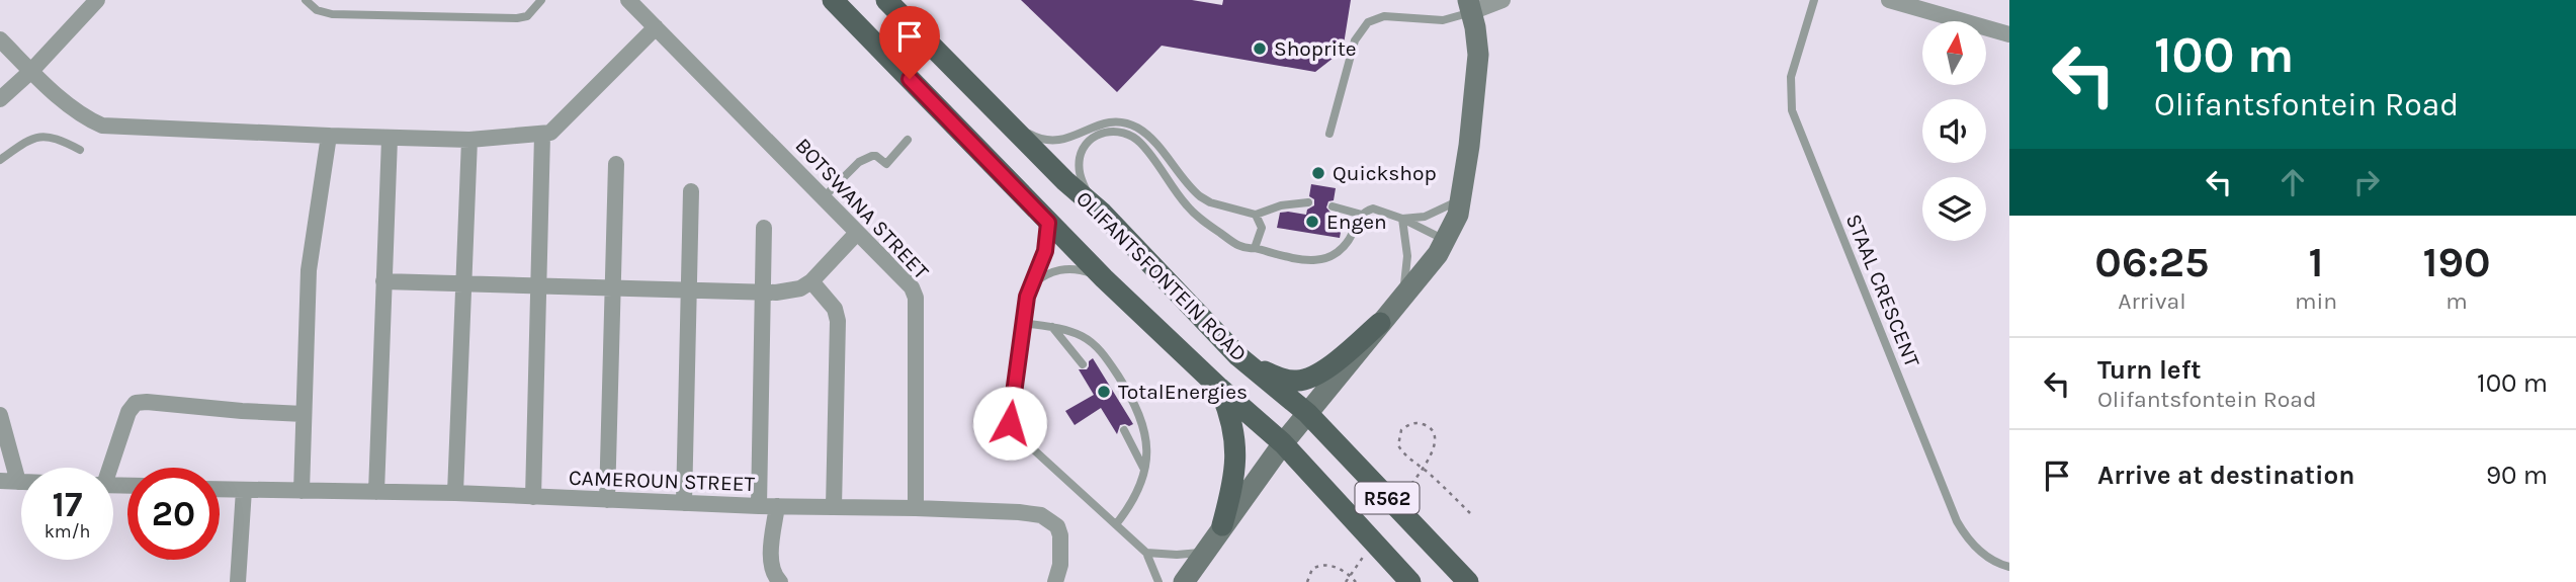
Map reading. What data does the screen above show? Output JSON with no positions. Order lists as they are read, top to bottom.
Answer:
{
  "streets": {
    "main road": ["OLIFANTSFONTEIN ROAD", "R562"],
    "street": ["BOTSWANA STREET", "CAMEROUN STREET"],
    "lane": ["STAAL CRESCENT"]
  },
  "crossings": [
    ["BOTSWANA STREET", "CAMEROUN STREET"]
  ],
  "places": [
    "Shoprite",
    "Quickshop",
    "Engen",
    "TotalEnergies"
  ],
  "north": "top",
  "page": {
    "turn": ["100 m", "Olifantsfontein Road"],
    "eta": [
      "06:25",
      "Arrival",
      "1",
      "min",
      "190",
      "m"
    ],
    "list": [
      {
        "name": "Turn left",
        "note": "Olifantsfontein Road",
        "value": "100 m"
      },
      {
        "name": "Arrive at destination",
        "value": "90 m"
      }
    ],
    "speed": "17 km/h",
    "limit": "20"
  }
}
